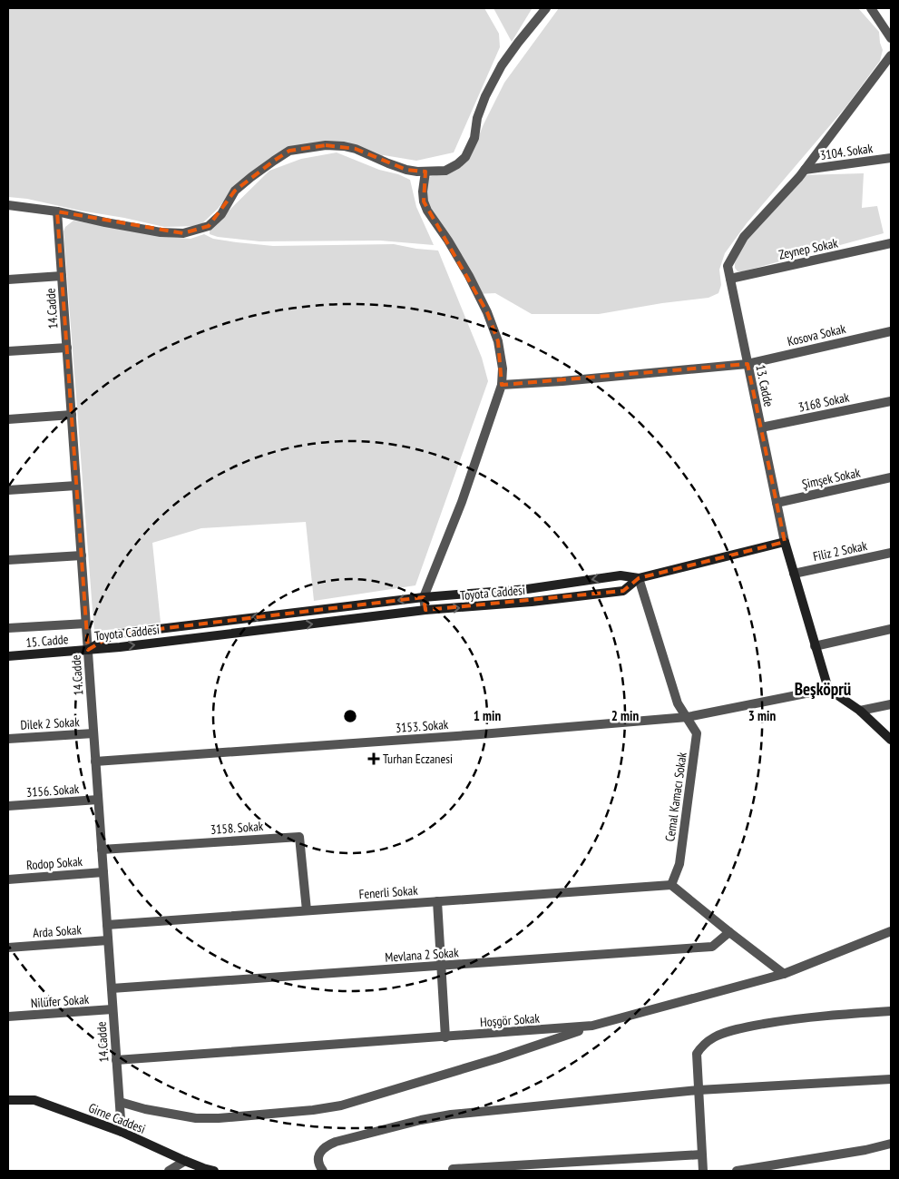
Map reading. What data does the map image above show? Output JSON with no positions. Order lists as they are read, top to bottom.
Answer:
{
  "streets": {
    "street": [
      "3104. Sokak",
      "Zeynep Sokak",
      "14.Cadde",
      "Kosova Sokak",
      "13. Cadde",
      "3168 Sokak",
      "Şimşek Sokak",
      "Filiz 2 Sokak",
      "Toyota Caddesi",
      "15. Cadde",
      "Dilek 2 Sokak",
      "3153. Sokak",
      "3156. Sokak",
      "Cemal Kamacı Sokak",
      "3158. Sokak",
      "Rodop Sokak",
      "Fenerli Sokak",
      "Arda Sokak",
      "Mevlana 2 Sokak",
      "Nilüfer Sokak",
      "Hoşgör Sokak",
      "Girne Caddesi"
    ]
  },
  "crossings": [
    ["3104. Sokak", "13. Cadde"],
    ["Zeynep Sokak", "13. Cadde"],
    ["14.Cadde", "Toyota Caddesi"],
    ["14.Cadde", "15. Cadde"],
    ["14.Cadde", "Dilek 2 Sokak"],
    ["14.Cadde", "3153. Sokak"],
    ["14.Cadde", "3156. Sokak"],
    ["14.Cadde", "3158. Sokak"],
    ["14.Cadde", "Rodop Sokak"],
    ["14.Cadde", "Fenerli Sokak"],
    ["14.Cadde", "Arda Sokak"],
    ["14.Cadde", "Mevlana 2 Sokak"],
    ["14.Cadde", "Nilüfer Sokak"],
    ["14.Cadde", "Hoşgör Sokak"],
    ["14.Cadde", "Girne Caddesi"],
    ["Kosova Sokak", "13. Cadde"],
    ["13. Cadde", "3168 Sokak"],
    ["13. Cadde", "Şimşek Sokak"],
    ["13. Cadde", "Filiz 2 Sokak"],
    ["13. Cadde", "Toyota Caddesi"],
    ["13. Cadde", "3153. Sokak"],
    ["Toyota Caddesi", "15. Cadde"],
    ["Toyota Caddesi", "Cemal Kamacı Sokak"],
    ["3153. Sokak", "Cemal Kamacı Sokak"],
    ["Cemal Kamacı Sokak", "Fenerli Sokak"],
    ["3158. Sokak", "Fenerli Sokak"]
  ],
  "districts": ["Beşköprü"],
  "places": {
    "health": ["Turhan Eczanesi"]
  },
  "rings": ["1 min", "2 min", "3 min"]
}
